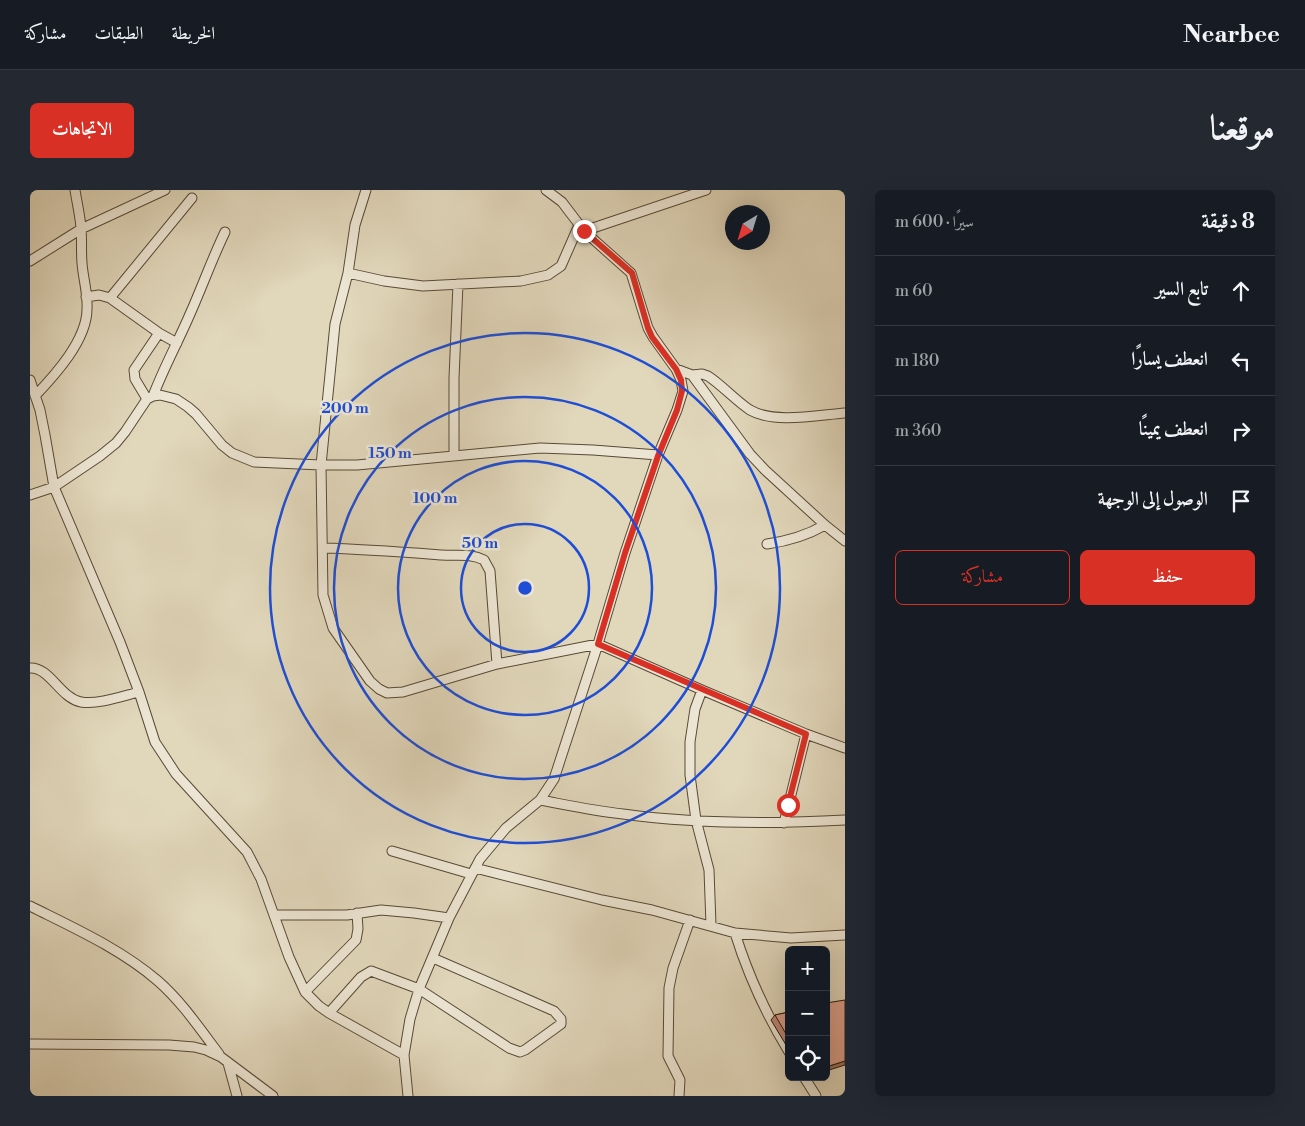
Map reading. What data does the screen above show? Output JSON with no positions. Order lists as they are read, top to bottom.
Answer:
{
  "north": "bottom left",
  "page": {
    "header": "Nearbee",
    "nav": ["الخريطة", "الطبقات", "مشاركة"],
    "title": "موقعنا",
    "buttons": [
      "الاتجاهات",
      ["حفظ", "مشاركة"]
    ],
    "heading": ["8 دقيقة", "سيرًا · 600 m"],
    "list": [
      ["تابع السير", "60 m"],
      ["انعطف يسارًا", "180 m"],
      ["انعطف يمينًا", "360 m"],
      "الوصول إلى الوجهة"
    ],
    "map_buttons": ["+", "−"]
  },
  "rings": [
    "200 m",
    "150 m",
    "100 m",
    "50 m"
  ]
}
